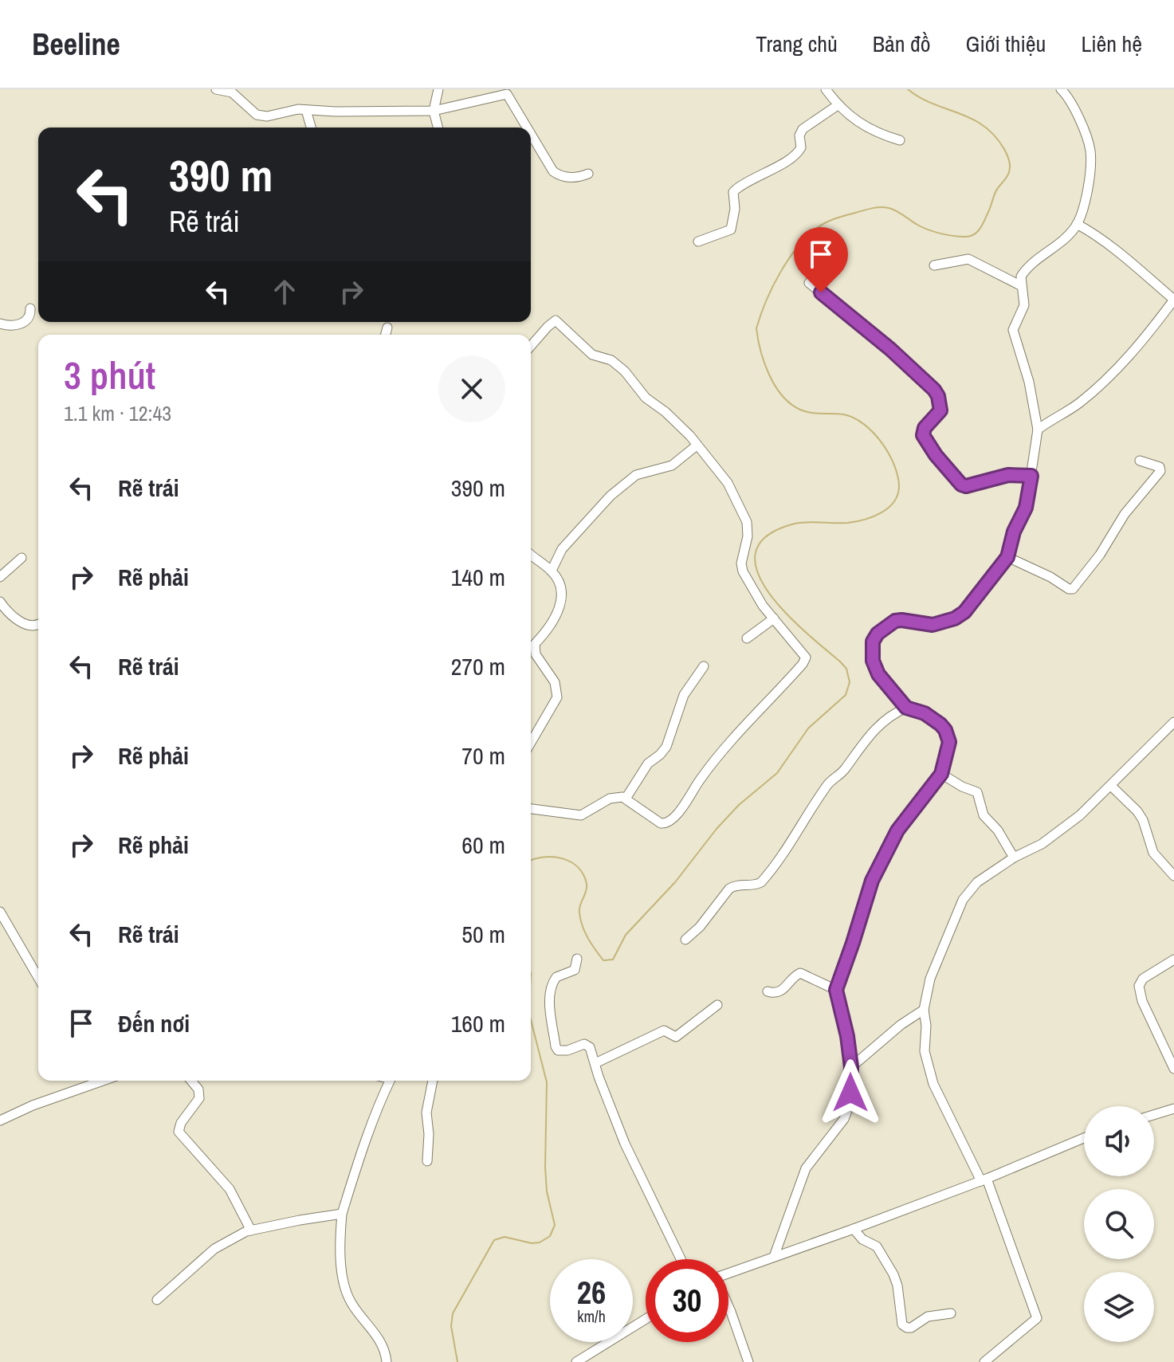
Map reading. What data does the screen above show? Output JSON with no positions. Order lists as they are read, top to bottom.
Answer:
{
  "page": {
    "header": "Beeline",
    "nav": [
      "Trang chủ",
      "Bản đồ",
      "Giới thiệu",
      "Liên hệ"
    ],
    "turn": ["390 m", "Rẽ trái"],
    "heading": ["3 phút", "1.1 km · 12:43"],
    "list": [
      {
        "name": "Rẽ trái",
        "value": "390 m"
      },
      {
        "name": "Rẽ phải",
        "value": "140 m"
      },
      {
        "name": "Rẽ trái",
        "value": "270 m"
      },
      {
        "name": "Rẽ phải",
        "value": "70 m"
      },
      {
        "name": "Rẽ phải",
        "value": "60 m"
      },
      {
        "name": "Rẽ trái",
        "value": "50 m"
      },
      {
        "name": "Đến nơi",
        "value": "160 m"
      }
    ],
    "speed": "26 km/h",
    "limit": "30"
  }
}
